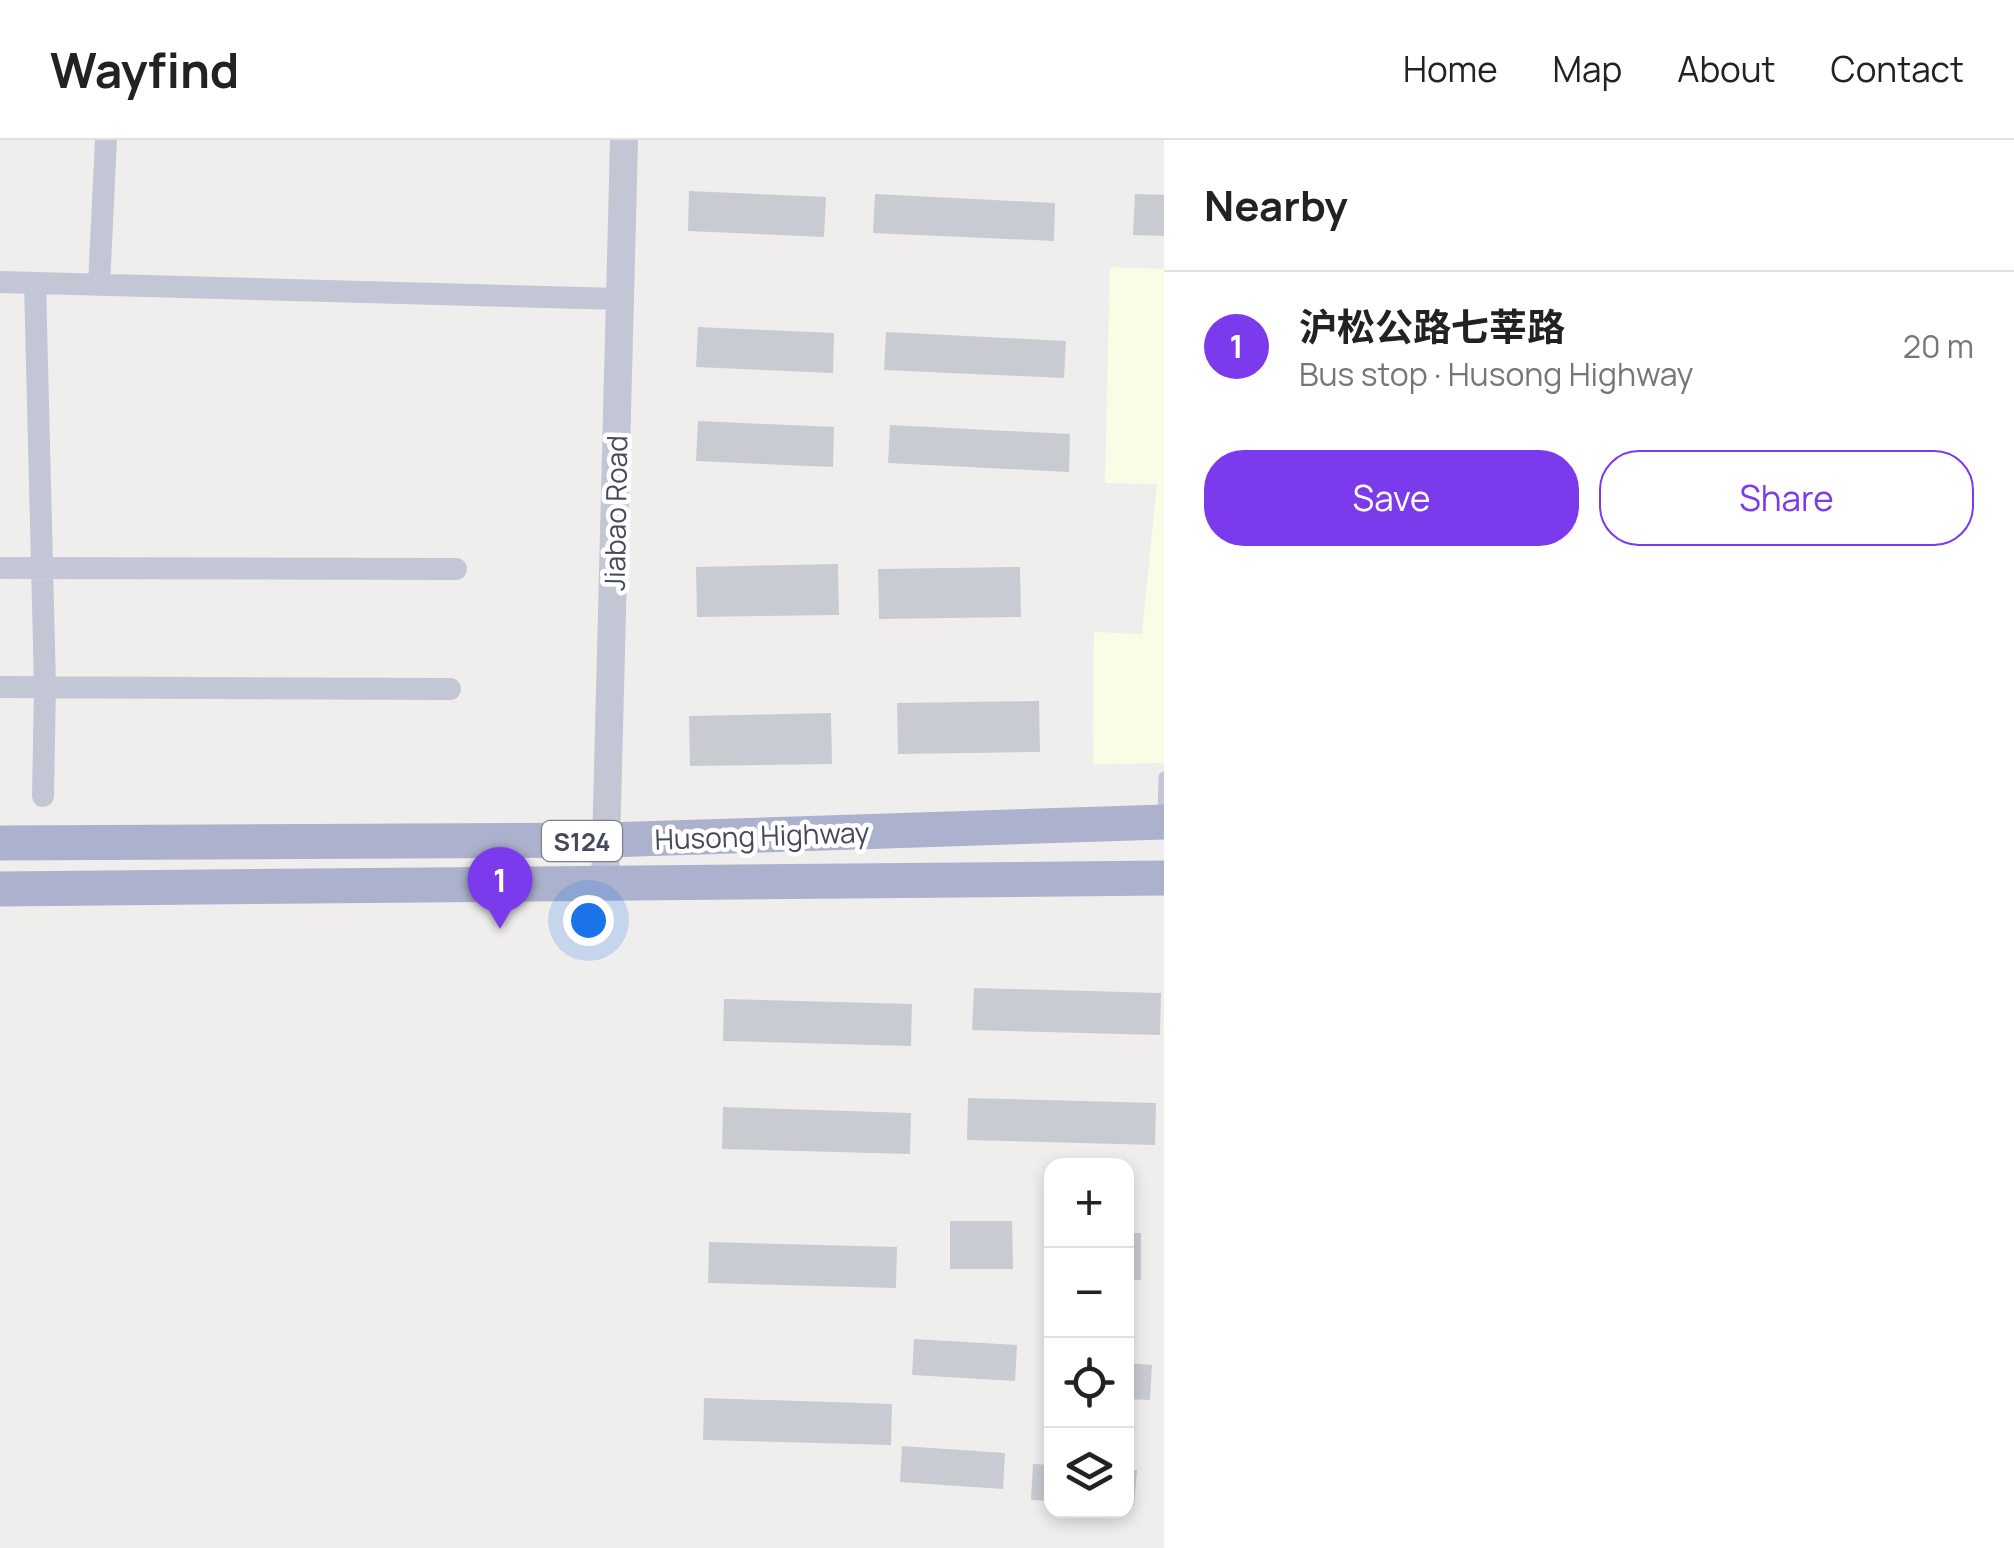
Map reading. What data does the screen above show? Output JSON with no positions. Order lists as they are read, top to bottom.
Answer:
{
  "streets": {
    "main road": ["Husong Highway", "S124"],
    "street": ["Jiabao Road"]
  },
  "crossings": [
    ["Jiabao Road", "Husong Highway"]
  ],
  "page": {
    "header": "Wayfind",
    "nav": [
      "Home",
      "Map",
      "About",
      "Contact"
    ],
    "heading": "Nearby",
    "list": [
      {
        "mark": "1",
        "name": "沪松公路七莘路",
        "note": "Bus stop · Husong Highway",
        "value": "20 m"
      }
    ],
    "buttons": ["Save", "Share"],
    "pins": "1",
    "map_buttons": ["+", "−"]
  }
}
